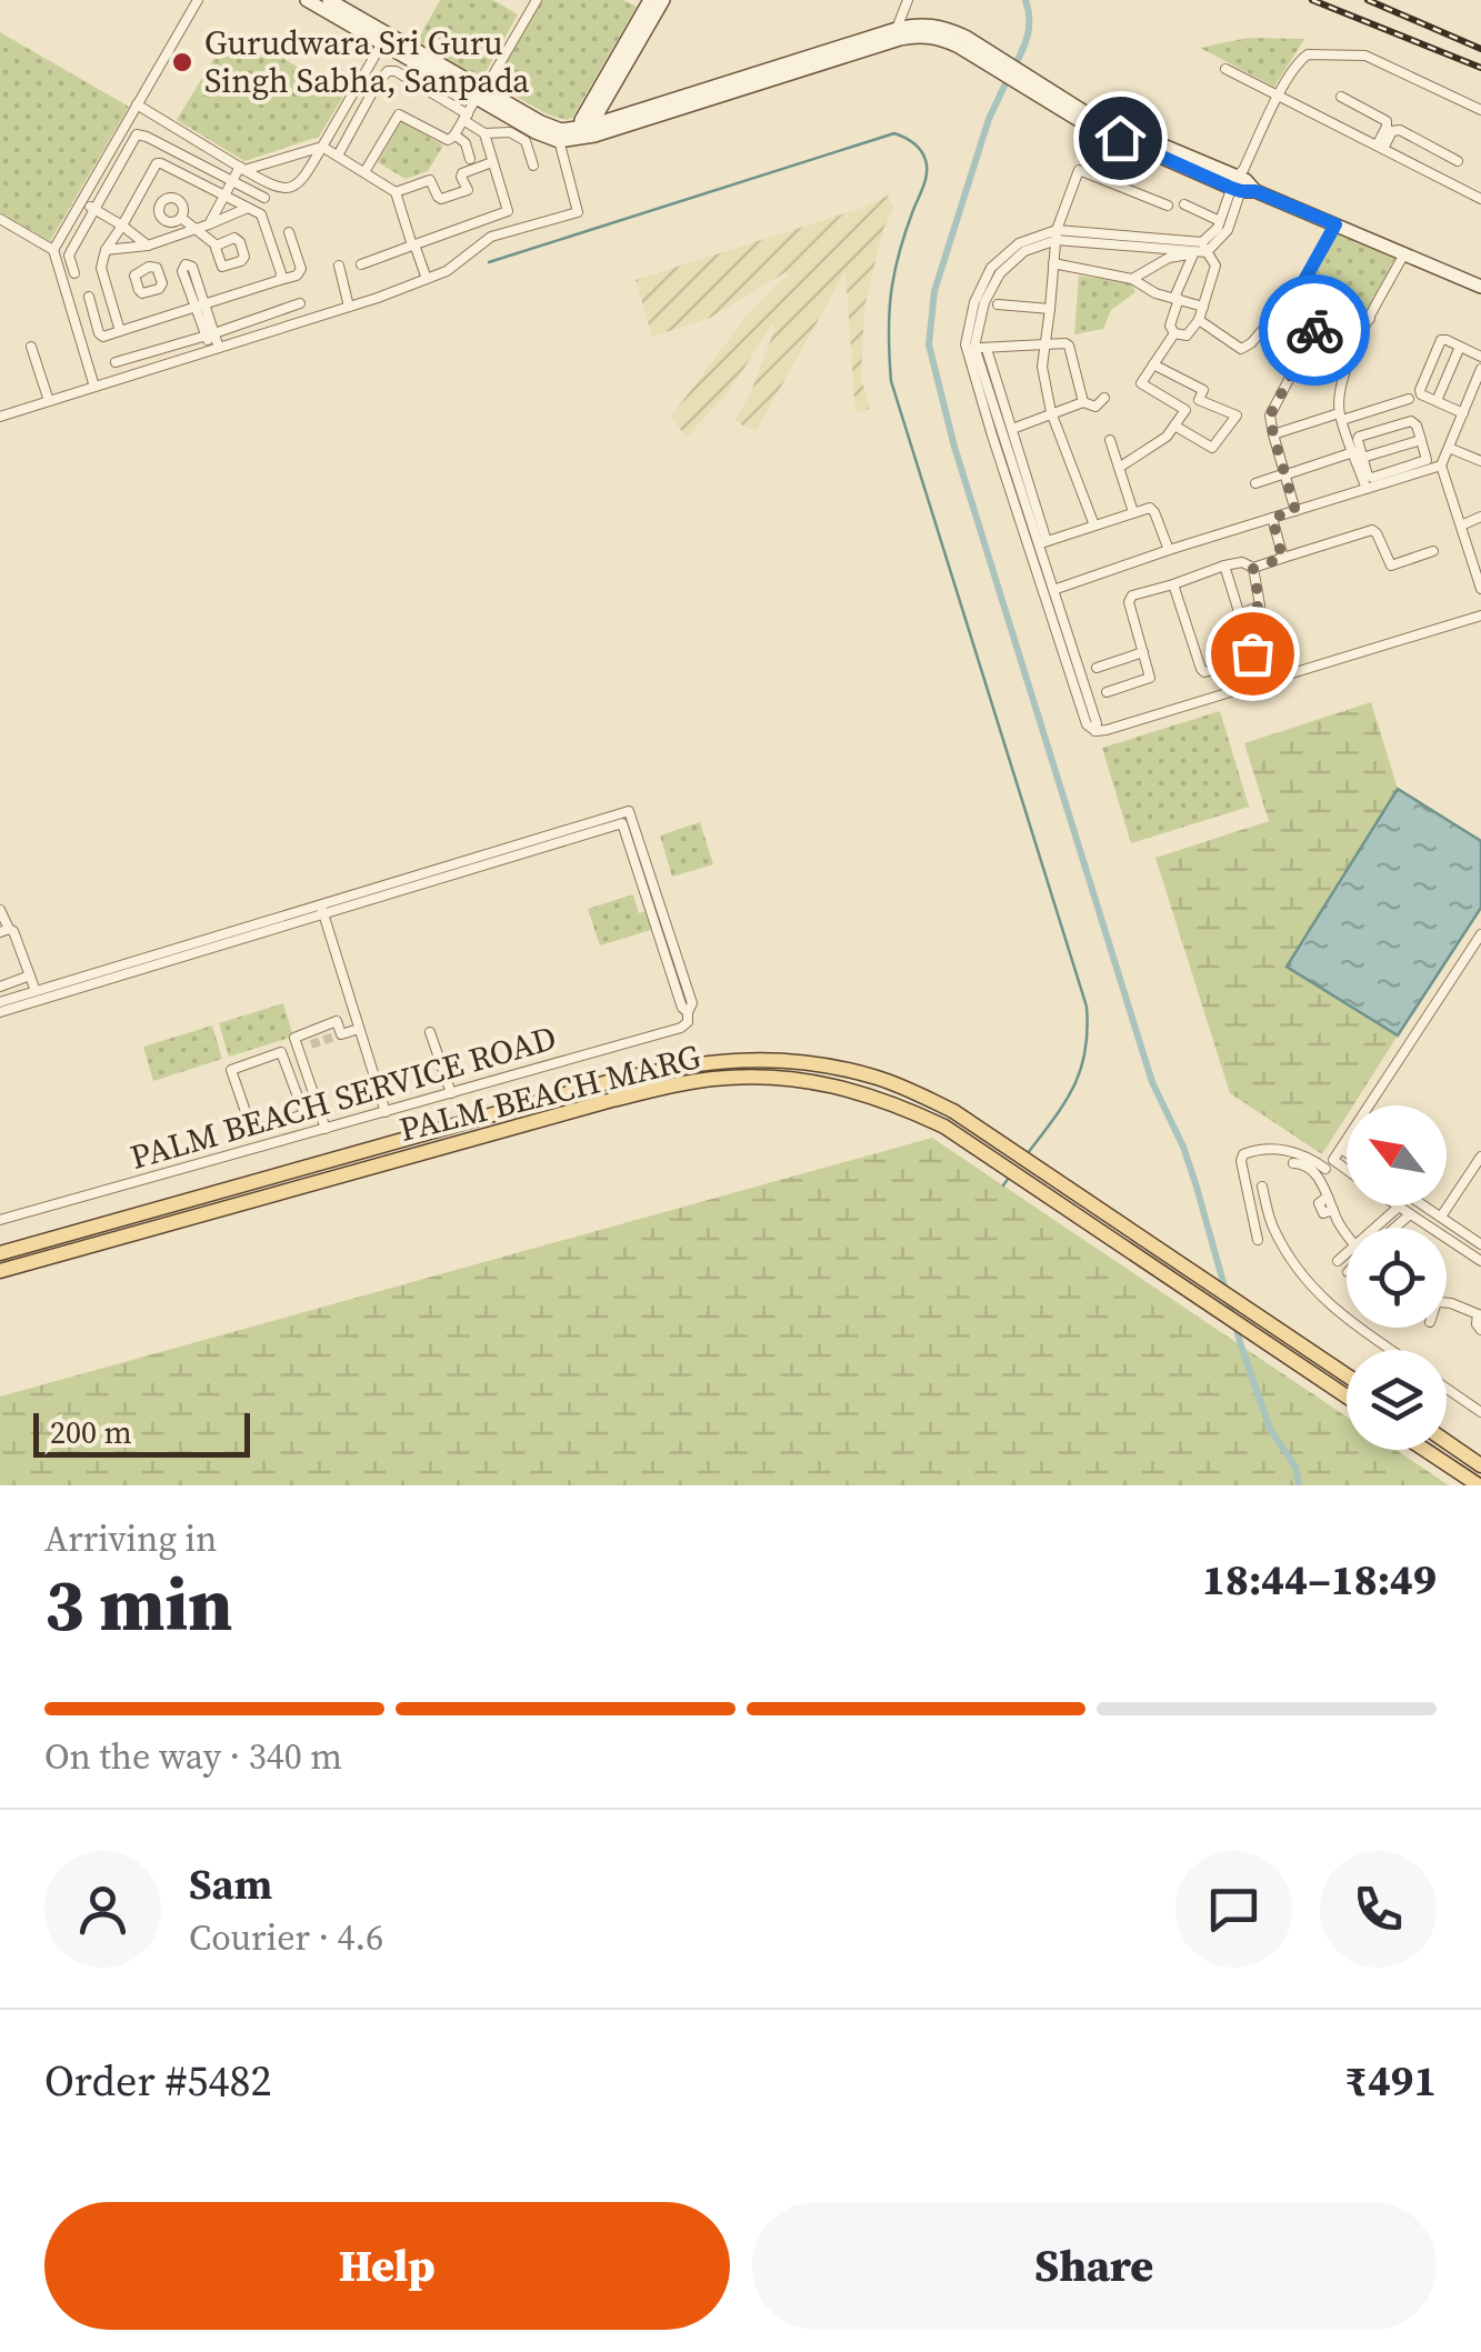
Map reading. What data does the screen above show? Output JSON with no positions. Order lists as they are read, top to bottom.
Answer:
{
  "streets": {
    "main road": ["PALM BEACH MARG"],
    "street": ["PALM BEACH SERVICE ROAD"]
  },
  "places": ["Gurudwara Sri Guru Singh Sabha, Sanpada"],
  "scale_bar": "200 m",
  "north": "top left",
  "page": {
    "scale": "200 m",
    "heading": ["3 min", "Arriving in", "18:44–18:49"],
    "panel": [
      "Sam",
      "Courier · 4.6",
      "Order #5482",
      "₹491"
    ],
    "bar": "On the way · 340 m",
    "buttons": ["Help", "Share"]
  }
}
